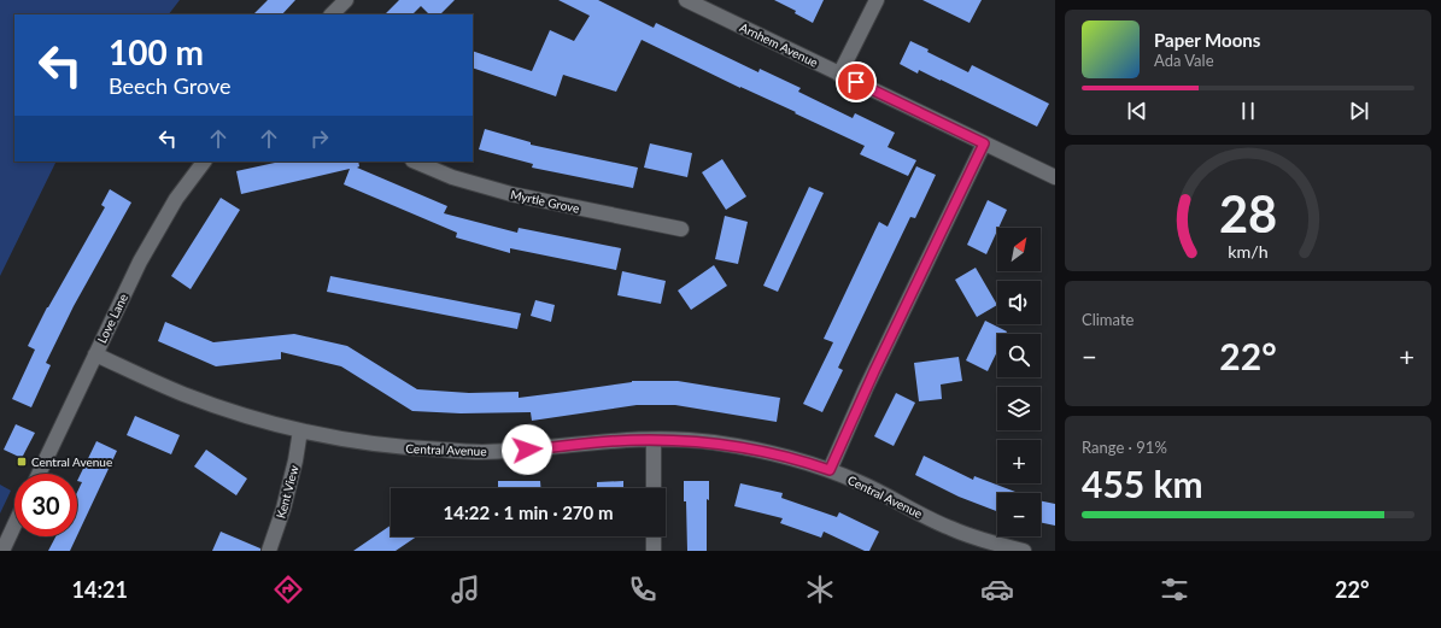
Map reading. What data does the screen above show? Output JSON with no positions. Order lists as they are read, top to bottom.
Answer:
{
  "streets": {
    "street": [
      "Arnhem Avenue",
      "Myrtle Grove",
      "Love Lane",
      "Central Avenue",
      "Kent View"
    ]
  },
  "crossings": [
    ["Love Lane", "Central Avenue"],
    ["Central Avenue", "Kent View"]
  ],
  "places": {
    "transit": ["Central Avenue"]
  },
  "north": "top right",
  "page": {
    "turn": ["100 m", "Beech Grove"],
    "song": ["Paper Moons", "Ada Vale"],
    "map_buttons": ["+", "−"],
    "tile": [
      "Climate",
      ["Range · 91%", "455 km"]
    ],
    "heat": ["−", "22°", "+"],
    "limit": "30",
    "trip": "14:22 · 1 min · 270 m",
    "tabs": ["14:21", "22°"],
    "gauge": ["28", "km/h"]
  }
}
